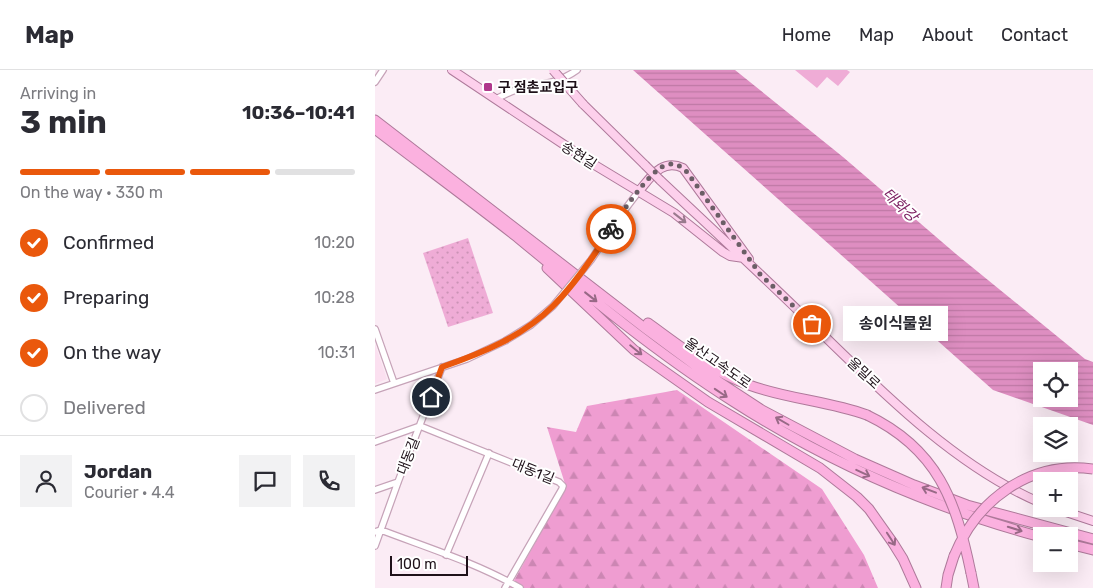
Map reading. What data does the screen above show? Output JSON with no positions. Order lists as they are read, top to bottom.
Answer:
{
  "streets": {
    "highway": ["울산고속도로"],
    "main road": ["송현길", "울밀로"],
    "street": ["대동길", "대동1길"]
  },
  "crossings": [
    ["송현길", "울밀로"],
    ["대동길", "대동1길"]
  ],
  "one_way": ["송현길"],
  "water": ["태화강"],
  "places": {
    "transit": ["구 점촌교입구"],
    "other": ["송이식물원"]
  },
  "scale_bar": "100 m",
  "page": {
    "header": "Map",
    "nav": [
      "Home",
      "Map",
      "About",
      "Contact"
    ],
    "heading": ["3 min", "Arriving in", "10:36–10:41"],
    "panel": ["Jordan", "Courier · 4.4"],
    "bar": "On the way · 330 m",
    "list": [
      ["Confirmed", "10:20"],
      ["Preparing", "10:28"],
      ["On the way", "10:31"],
      "Delivered"
    ],
    "bubble": "송이식물원",
    "map_buttons": ["+", "−"],
    "scale": "100 m"
  }
}
